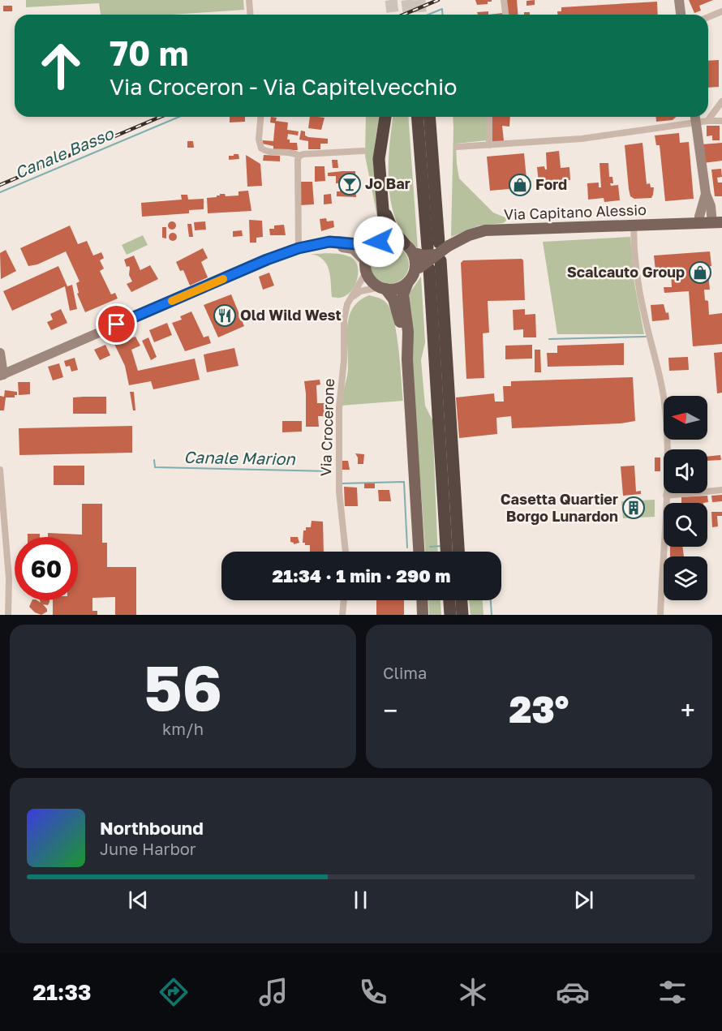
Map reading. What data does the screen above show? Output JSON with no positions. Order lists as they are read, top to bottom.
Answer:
{
  "streets": {
    "main road": ["Via Capitano Alessio"],
    "street": ["Via Crocerone"]
  },
  "water": ["Canale Basso", "Canale Marion"],
  "places": {
    "bar": ["Jo Bar"],
    "shop": ["Ford", "Scalcauto Group"],
    "restaurant": ["Old Wild West"],
    "building": ["Casetta Quartier Borgo Lunardon"]
  },
  "north": "left",
  "page": {
    "turn": ["70 m", "Via Croceron - Via Capitelvecchio"],
    "limit": "60",
    "trip": "21:34 · 1 min · 290 m",
    "tile": [
      ["56", "km/h"],
      "Clima"
    ],
    "heat": ["−", "23°", "+"],
    "song": ["Northbound", "June Harbor"],
    "tabs": "21:33"
  }
}
